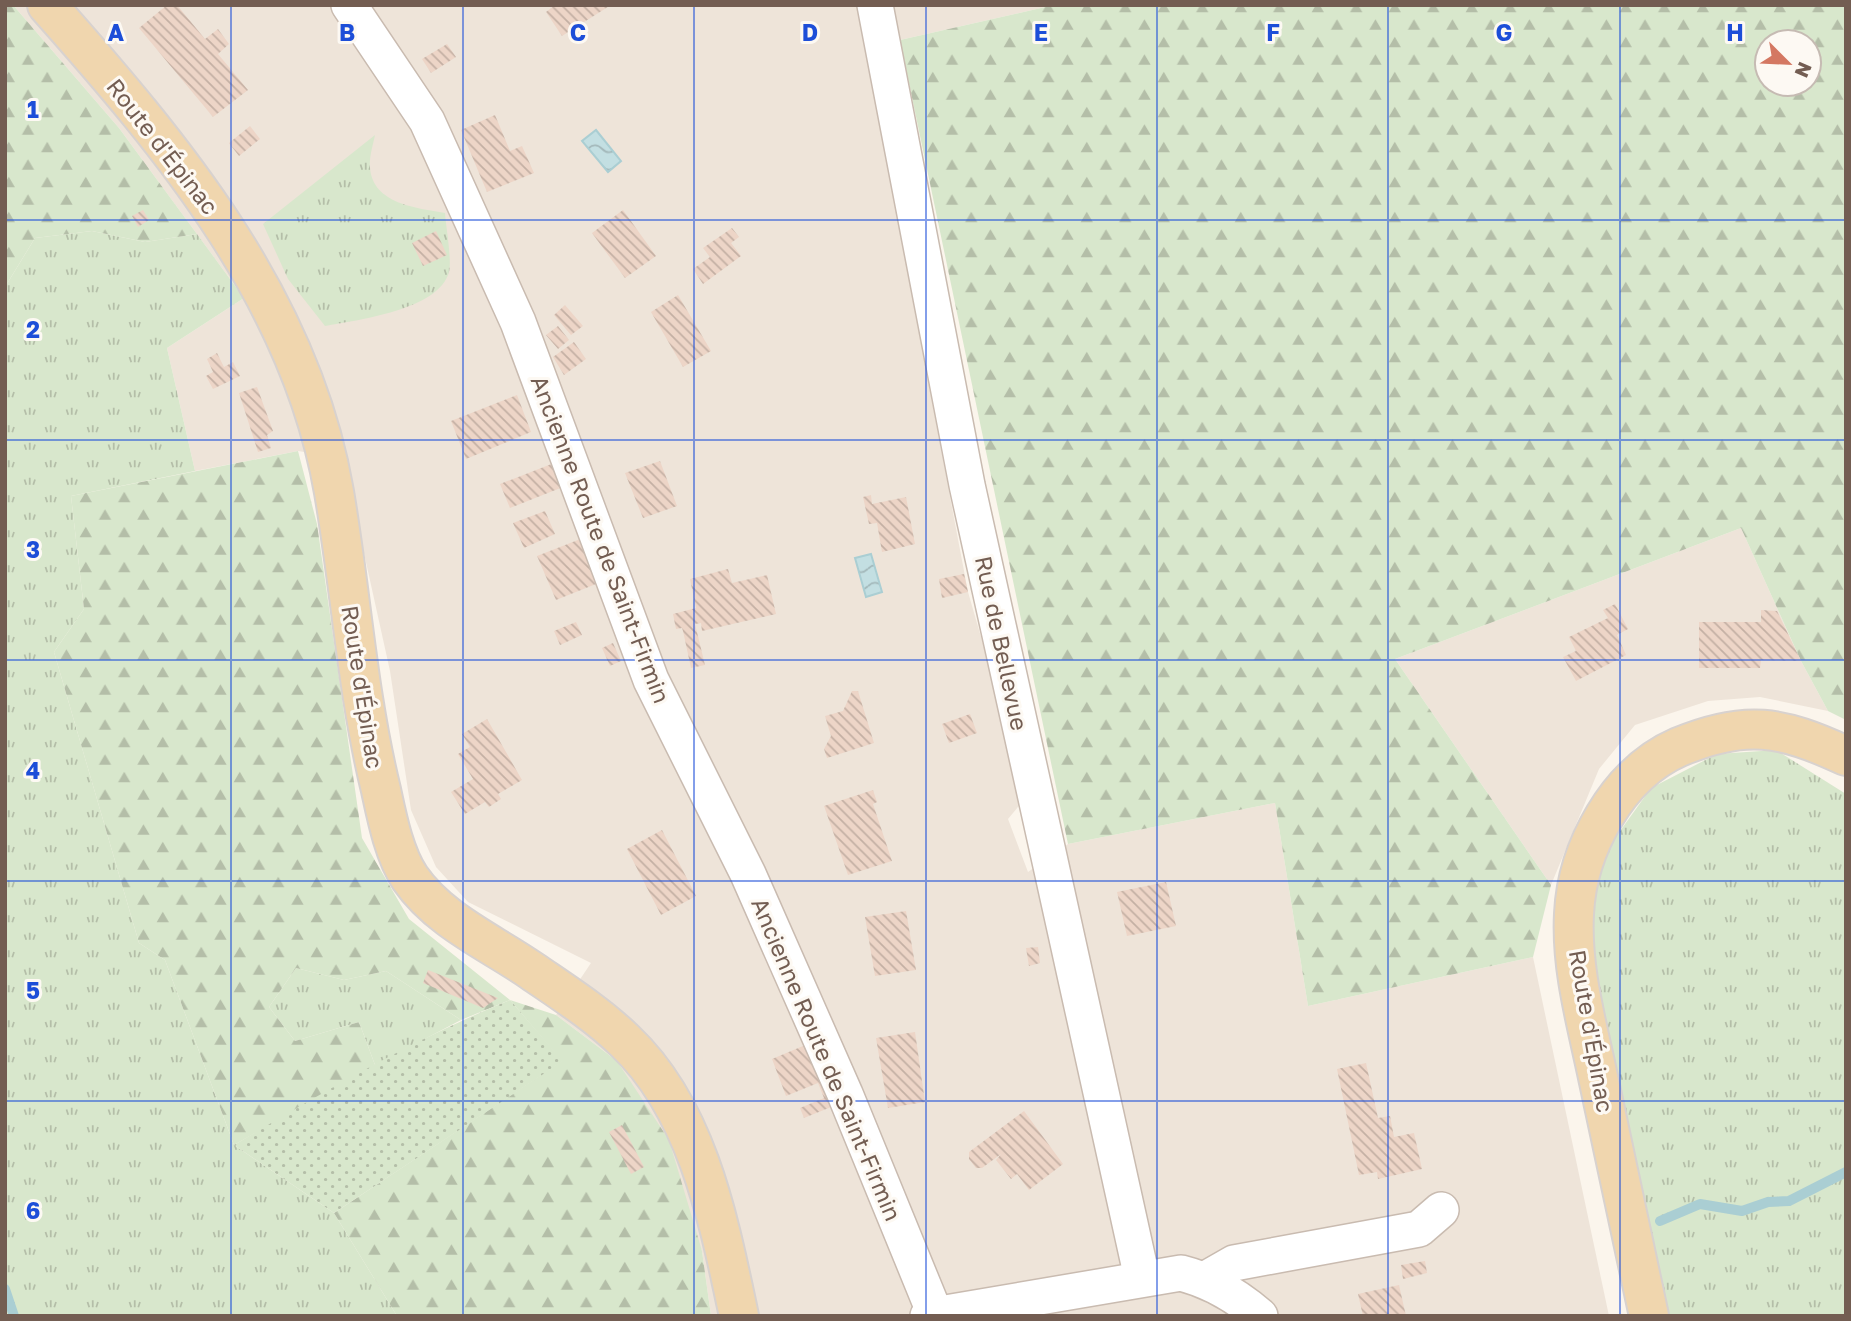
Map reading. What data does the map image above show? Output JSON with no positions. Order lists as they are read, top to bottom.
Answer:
{
  "streets": {
    "main road": ["Route d'Épinac"],
    "street": ["Ancienne Route de Saint-Firmin", "Rue de Bellevue"]
  },
  "north": "bottom right",
  "grid": {
    "columns": [
      "A",
      "B",
      "C",
      "D",
      "E",
      "F",
      "G",
      "H"
    ],
    "rows": [
      "1",
      "2",
      "3",
      "4",
      "5",
      "6"
    ]
  }
}
